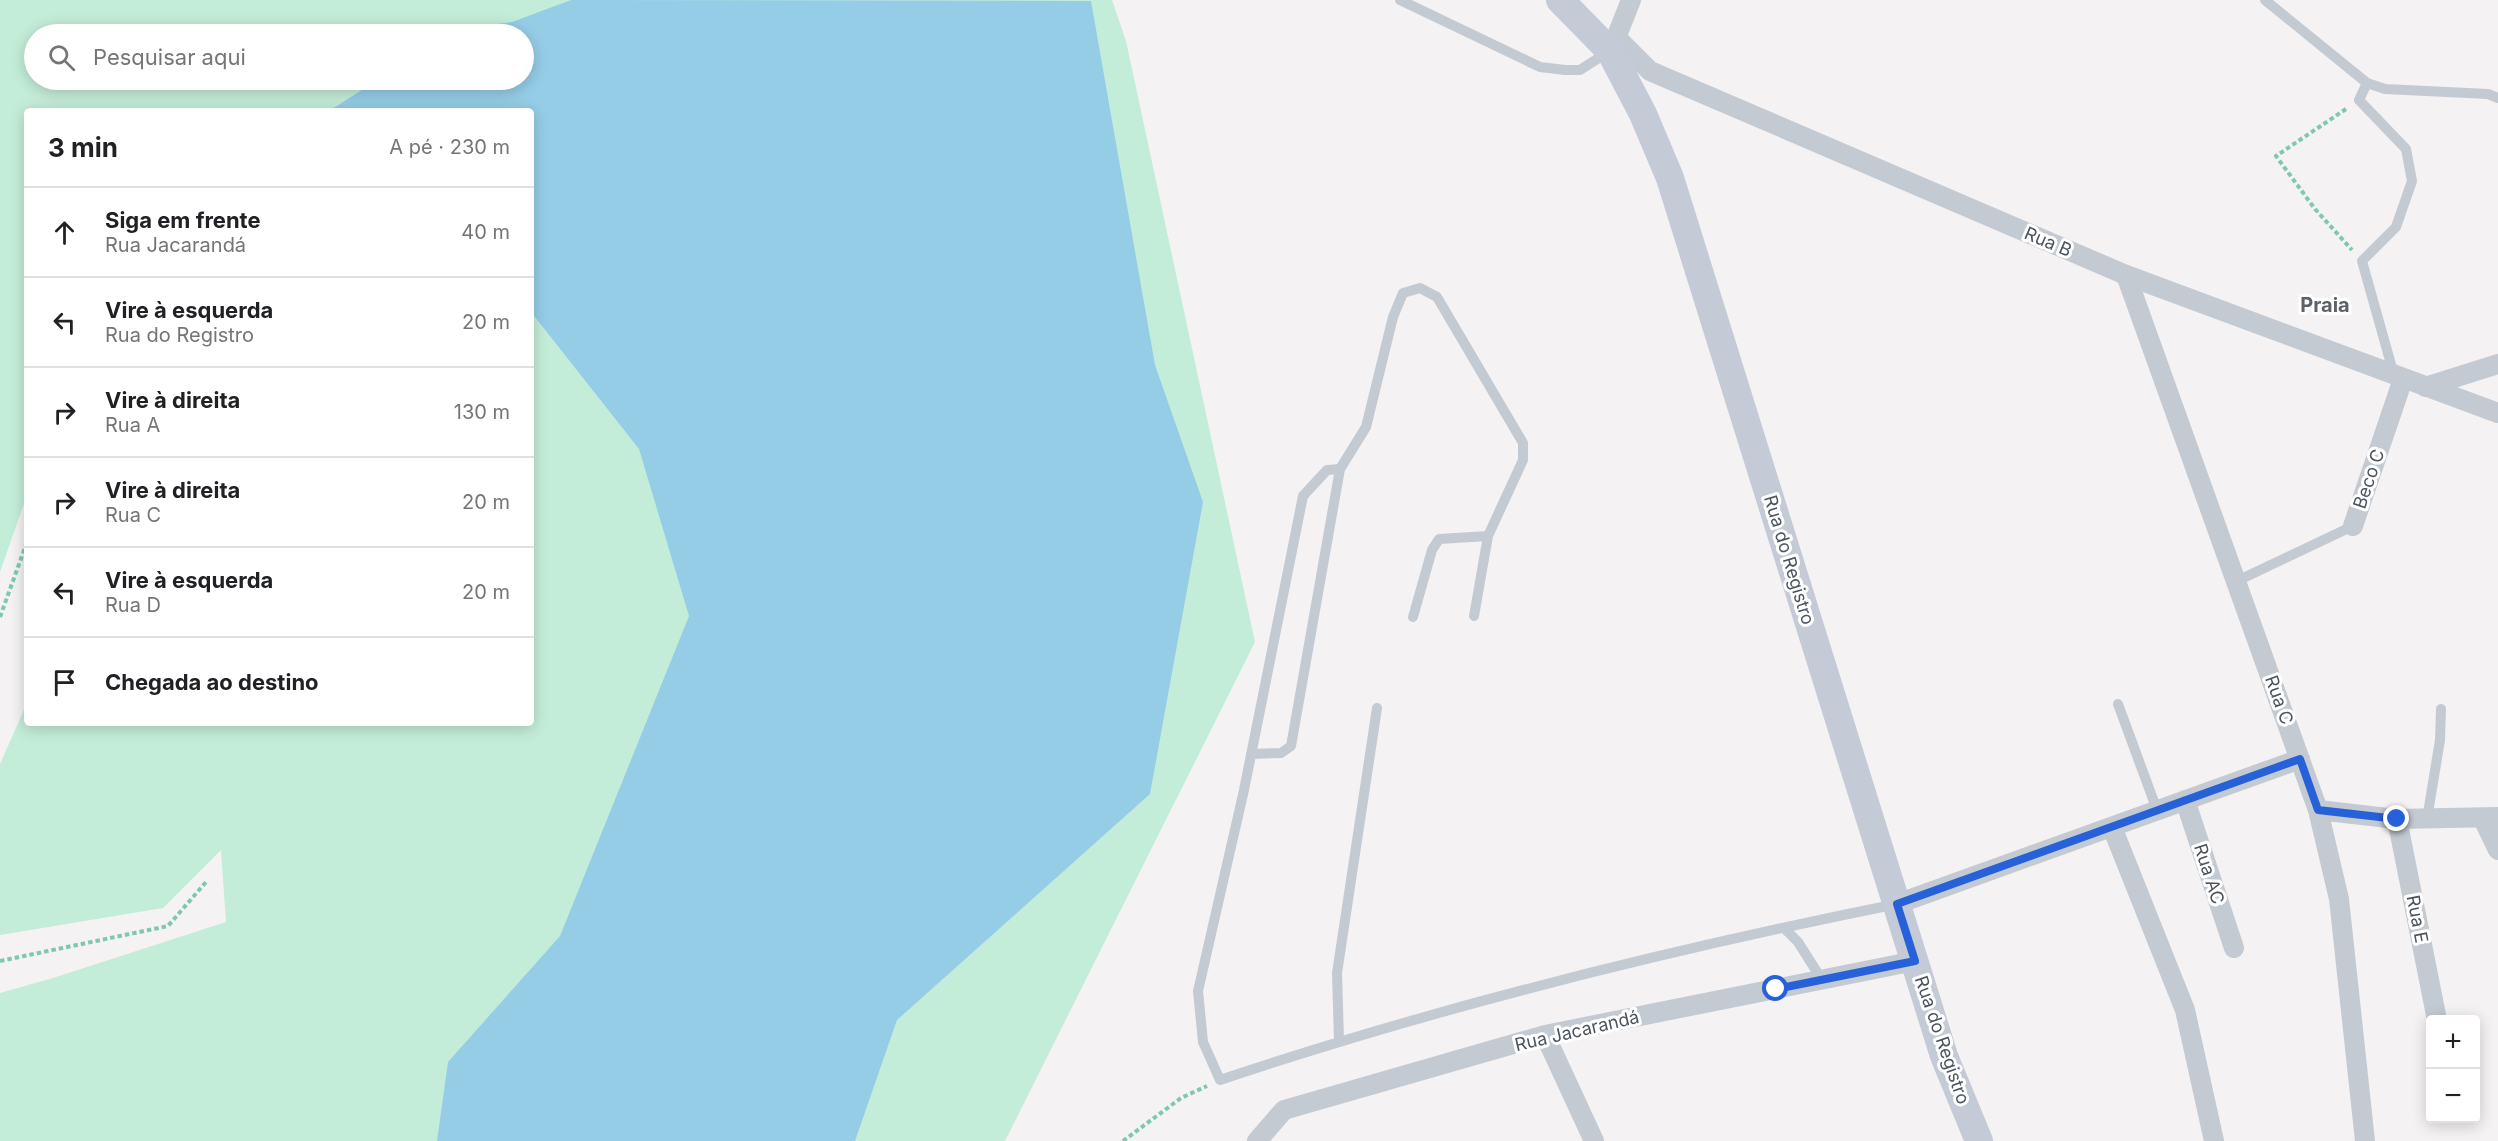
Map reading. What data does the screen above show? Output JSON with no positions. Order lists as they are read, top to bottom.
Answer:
{
  "streets": {
    "main road": ["Rua do Registro"],
    "street": [
      "Rua B",
      "Beco C",
      "Rua C",
      "Rua AC",
      "Rua E",
      "Rua Jacarandá"
    ]
  },
  "crossings": [
    ["Rua B", "Beco C"],
    ["Rua B", "Rua do Registro"],
    ["Rua B", "Rua C"],
    ["Beco C", "Rua C"],
    ["Rua do Registro", "Rua Jacarandá"]
  ],
  "districts": ["Praia"],
  "page": {
    "search": "Pesquisar aqui",
    "heading": ["3 min", "A pé · 230 m"],
    "list": [
      ["Siga em frente", "Rua Jacarandá", "40 m"],
      ["Vire à esquerda", "Rua do Registro", "20 m"],
      ["Vire à direita", "Rua A", "130 m"],
      ["Vire à direita", "Rua C", "20 m"],
      ["Vire à esquerda", "Rua D", "20 m"],
      "Chegada ao destino"
    ],
    "map_buttons": ["+", "−"]
  }
}
